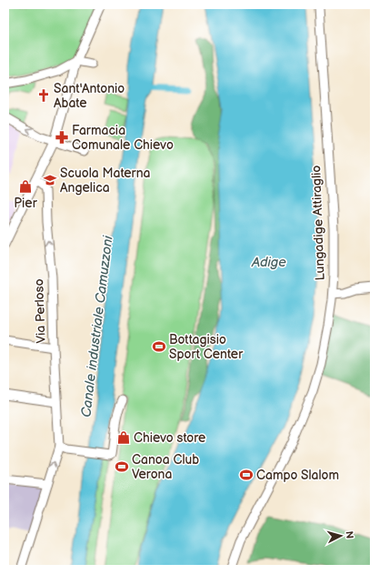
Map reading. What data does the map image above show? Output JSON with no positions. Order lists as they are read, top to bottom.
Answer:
{
  "streets": {
    "street": ["Lungadige Attiraglio", "Via Perloso"]
  },
  "one_way": ["Via Perloso"],
  "water": ["Adige", "Canale industriale Camuzzoni"],
  "places": {
    "church": ["Sant'Antonio Abate"],
    "pharmacy": ["Farmacia Comunale Chievo"],
    "school or university": ["Scuola Materna Angelica"],
    "shop": ["Pier", "Chievo store"],
    "sports": ["Bottagisio Sport Center", "Canoa Club Verona", "Campo Slalom"]
  },
  "north": "right"
}
